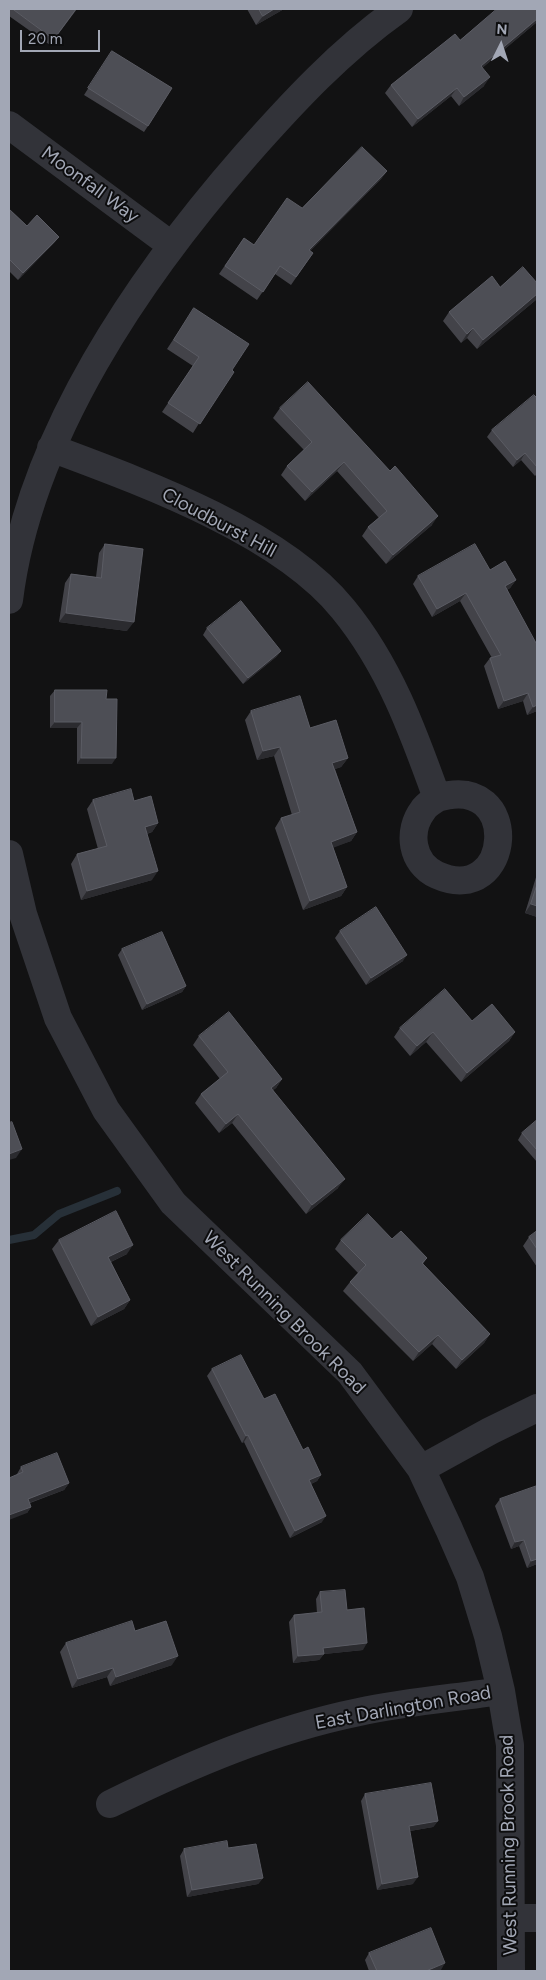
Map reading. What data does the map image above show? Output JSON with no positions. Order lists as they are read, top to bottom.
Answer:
{
  "streets": {
    "street": [
      "Moonfall Way",
      "Cloudburst Hill",
      "West Running Brook Road",
      "East Darlington Road"
    ]
  },
  "crossings": [
    ["West Running Brook Road", "East Darlington Road"]
  ],
  "scale_bar": "20 m",
  "north": "top"
}
